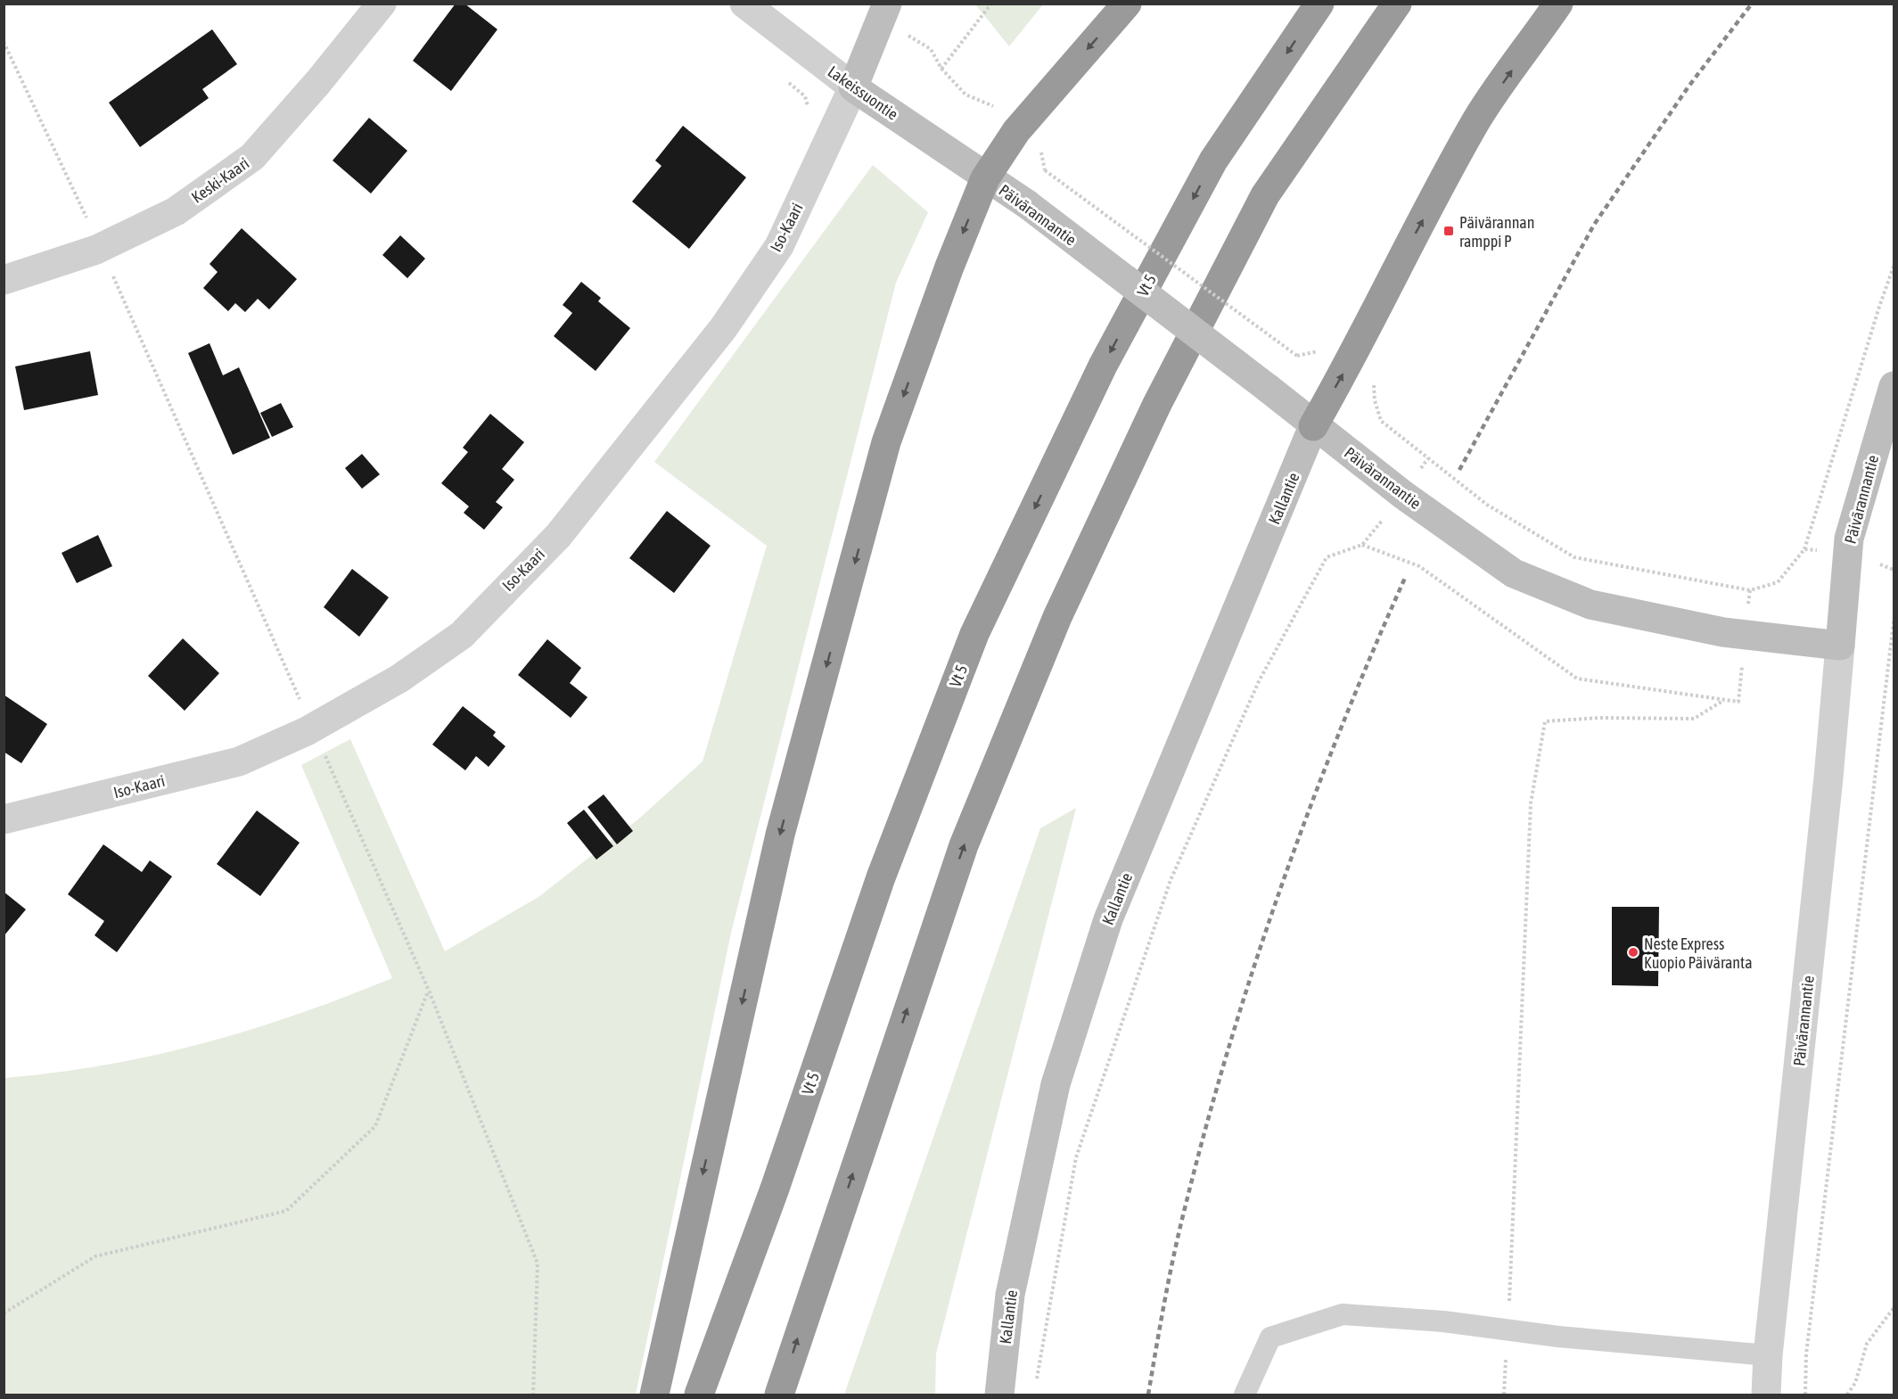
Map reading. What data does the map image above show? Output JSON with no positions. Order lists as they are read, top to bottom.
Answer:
{
  "streets": {
    "highway": ["Vt 5"],
    "main road": ["Lakeissuontie", "Päivärannantie", "Kallantie"],
    "street": ["Keski-Kaari", "Iso-Kaari"]
  },
  "crossings": [
    ["Lakeissuontie", "Päivärannantie"],
    ["Lakeissuontie", "Iso-Kaari"],
    ["Päivärannantie", "Kallantie"]
  ],
  "places": {
    "transit": ["Päivärannan ramppi P"],
    "other": ["Neste Express Kuopio Päiväranta"]
  }
}
